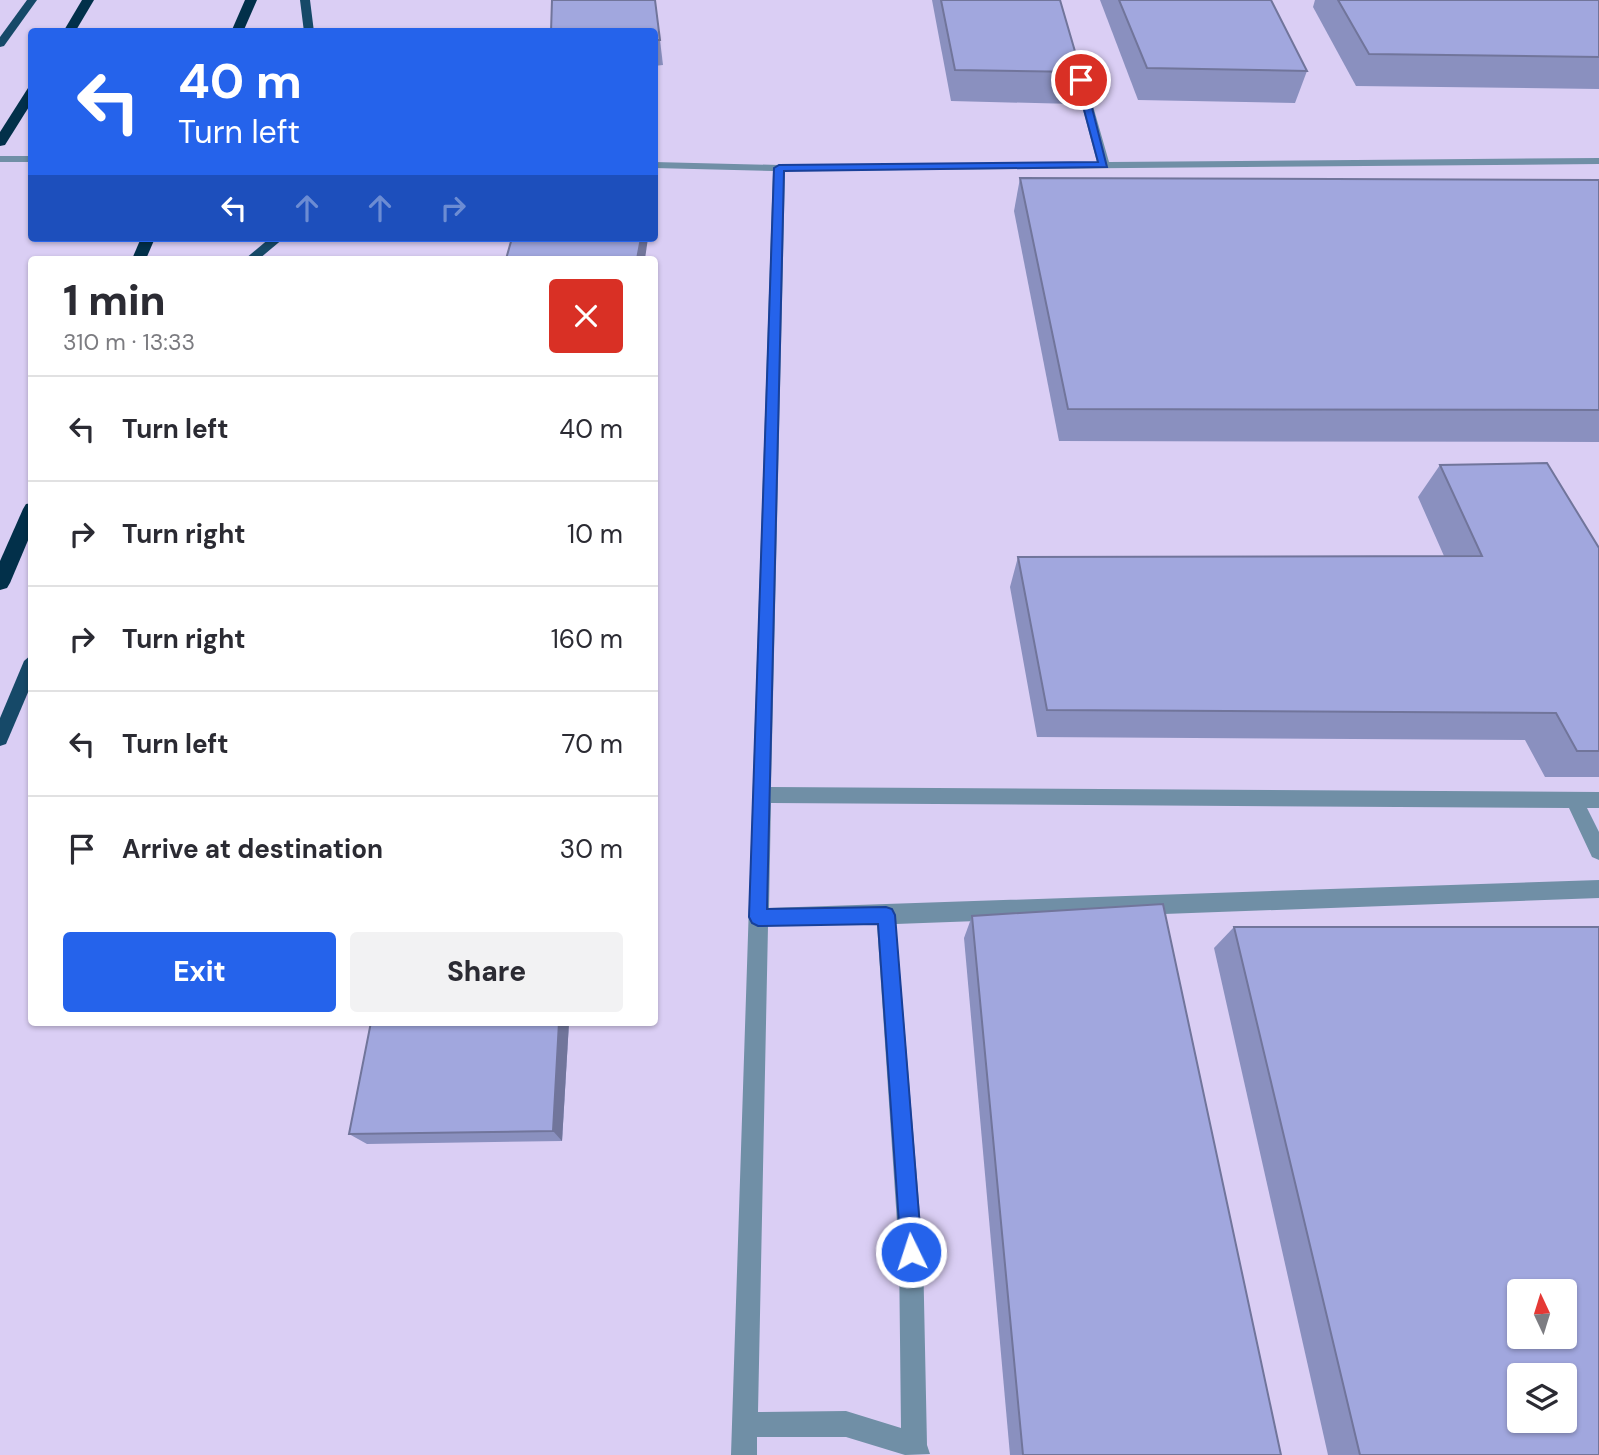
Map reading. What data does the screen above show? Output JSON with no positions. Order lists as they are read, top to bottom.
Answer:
{
  "north": "top",
  "page": {
    "turn": ["40 m", "Turn left"],
    "heading": ["1 min", "310 m · 13:33"],
    "list": [
      {
        "name": "Turn left",
        "value": "40 m"
      },
      {
        "name": "Turn right",
        "value": "10 m"
      },
      {
        "name": "Turn right",
        "value": "160 m"
      },
      {
        "name": "Turn left",
        "value": "70 m"
      },
      {
        "name": "Arrive at destination",
        "value": "30 m"
      }
    ],
    "buttons": ["Exit", "Share"]
  }
}
